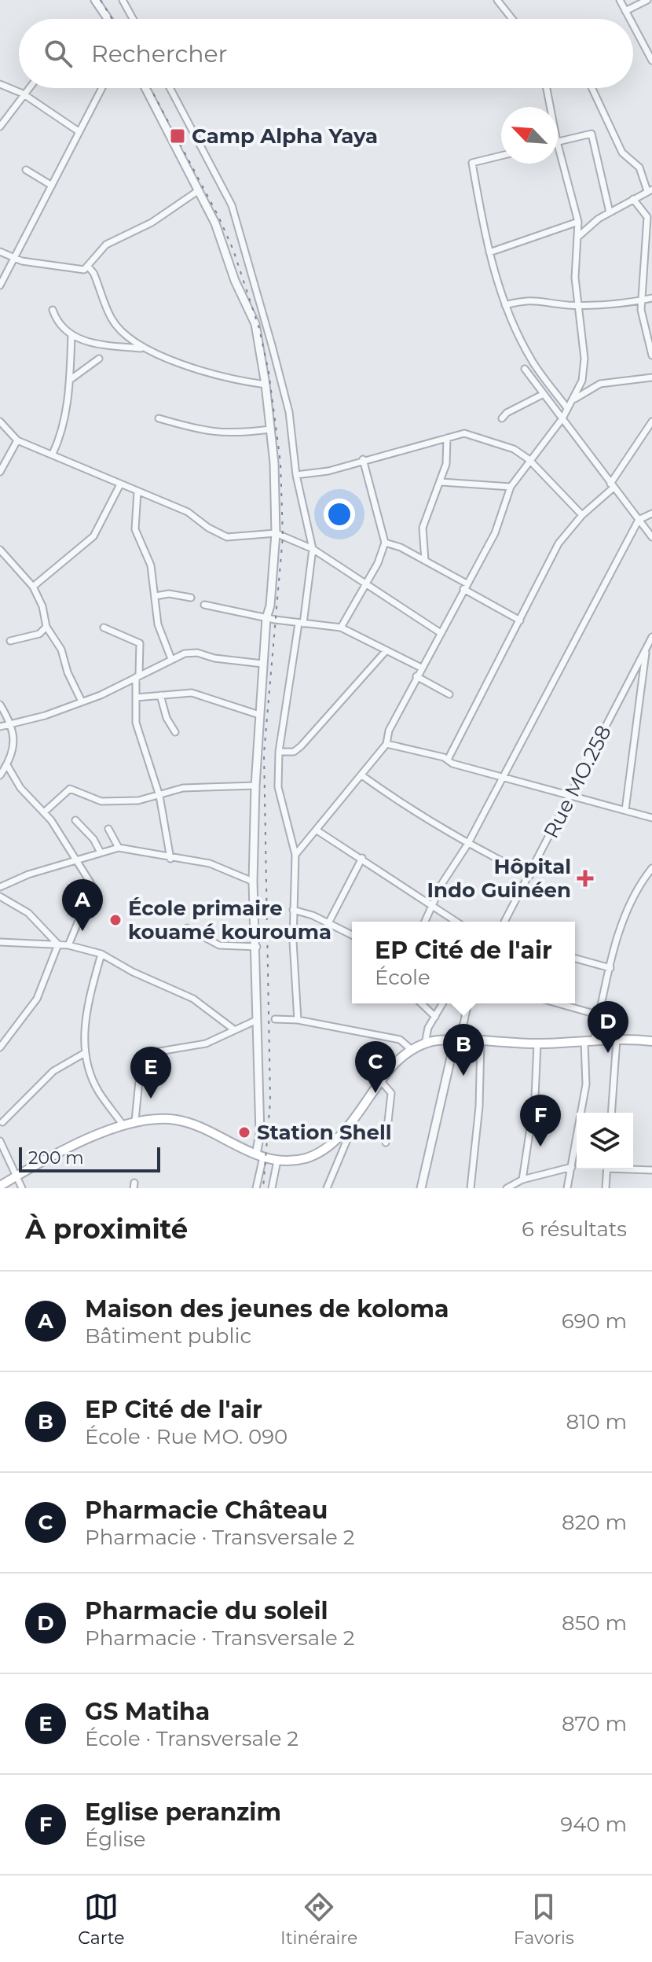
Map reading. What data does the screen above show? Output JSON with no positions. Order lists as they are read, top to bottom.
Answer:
{
  "streets": {
    "street": ["Rue MO.258"]
  },
  "places": {
    "transit": ["Camp Alpha Yaya"],
    "health": ["Hôpital Indo Guinéen"],
    "other": ["École primaire kouamé kourouma", "Station Shell"]
  },
  "scale_bar": "200 m",
  "north": "top left",
  "page": {
    "search": "Rechercher",
    "pins": [
      "A",
      "D",
      "B",
      "C",
      "E",
      "F"
    ],
    "popup": ["EP Cité de l'air", "École"],
    "scale": "200 m",
    "heading": ["À proximité", "6 résultats"],
    "list": [
      {
        "mark": "A",
        "name": "Maison des jeunes de koloma",
        "note": "Bâtiment public",
        "value": "690 m"
      },
      {
        "mark": "B",
        "name": "EP Cité de l'air",
        "note": "École · Rue MO. 090",
        "value": "810 m"
      },
      {
        "mark": "C",
        "name": "Pharmacie Château",
        "note": "Pharmacie · Transversale 2",
        "value": "820 m"
      },
      {
        "mark": "D",
        "name": "Pharmacie du soleil",
        "note": "Pharmacie · Transversale 2",
        "value": "850 m"
      },
      {
        "mark": "E",
        "name": "GS Matiha",
        "note": "École · Transversale 2",
        "value": "870 m"
      },
      {
        "mark": "F",
        "name": "Eglise peranzim",
        "note": "Église",
        "value": "940 m"
      }
    ],
    "nav": ["Carte", "Itinéraire", "Favoris"]
  }
}
